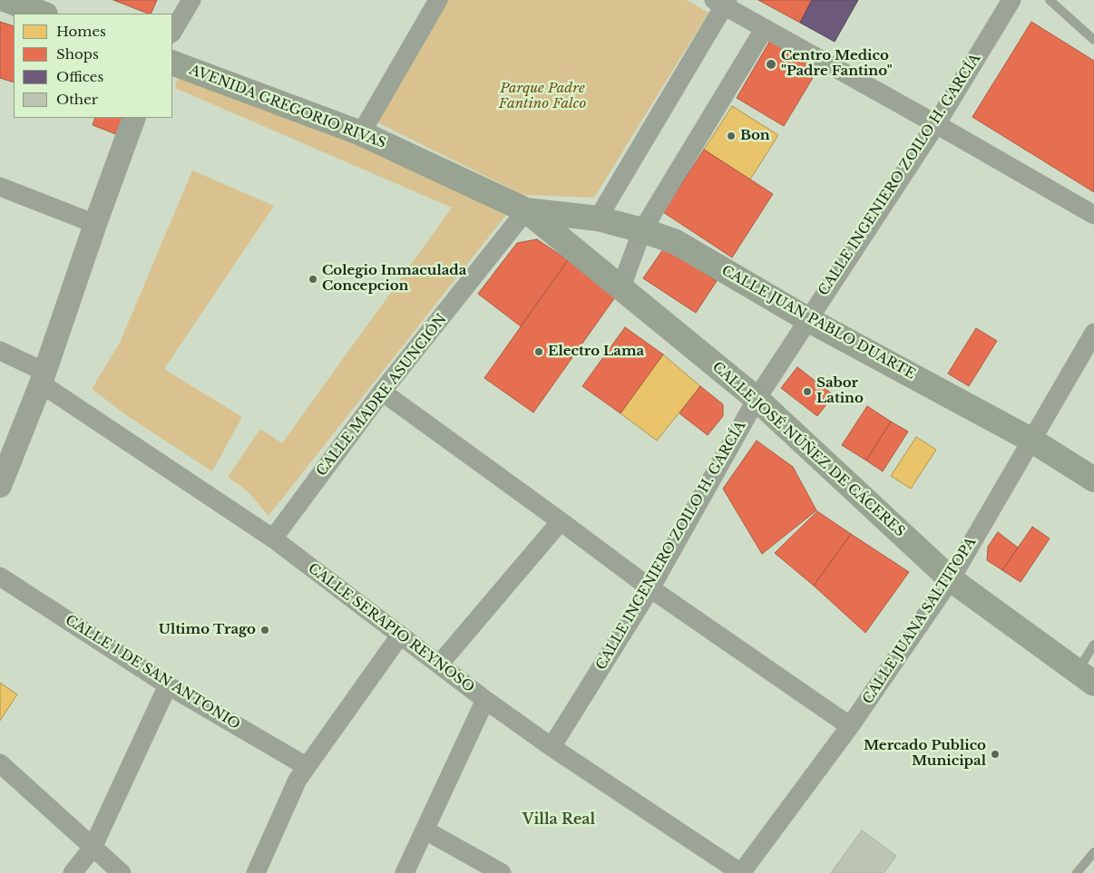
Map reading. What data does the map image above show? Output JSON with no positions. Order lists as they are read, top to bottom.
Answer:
{
  "streets": {
    "main road": ["AVENIDA GREGORIO RIVAS", "CALLE JUAN PABLO DUARTE", "CALLE JOSÉ NÚÑEZ DE CÁCERES"],
    "street": [
      "CALLE INGENIERO ZOILO H. GARCÍA",
      "CALLE MADRE ASUNCIÓN",
      "CALLE JUANA SALTITOPA",
      "CALLE SERAPIO REYNOSO",
      "CALLE 1 DE SAN ANTONIO"
    ]
  },
  "crossings": [
    ["AVENIDA GREGORIO RIVAS", "CALLE JUAN PABLO DUARTE"],
    ["AVENIDA GREGORIO RIVAS", "CALLE MADRE ASUNCIÓN"],
    ["AVENIDA GREGORIO RIVAS", "CALLE JOSÉ NÚÑEZ DE CÁCERES"],
    ["CALLE INGENIERO ZOILO H. GARCÍA", "CALLE JUAN PABLO DUARTE"],
    ["CALLE INGENIERO ZOILO H. GARCÍA", "CALLE JOSÉ NÚÑEZ DE CÁCERES"],
    ["CALLE INGENIERO ZOILO H. GARCÍA", "CALLE SERAPIO REYNOSO"],
    ["CALLE JUAN PABLO DUARTE", "CALLE MADRE ASUNCIÓN"],
    ["CALLE JUAN PABLO DUARTE", "CALLE JOSÉ NÚÑEZ DE CÁCERES"],
    ["CALLE JUAN PABLO DUARTE", "CALLE JUANA SALTITOPA"],
    ["CALLE MADRE ASUNCIÓN", "CALLE JOSÉ NÚÑEZ DE CÁCERES"],
    ["CALLE MADRE ASUNCIÓN", "CALLE SERAPIO REYNOSO"],
    ["CALLE JOSÉ NÚÑEZ DE CÁCERES", "CALLE JUANA SALTITOPA"],
    ["CALLE JUANA SALTITOPA", "CALLE SERAPIO REYNOSO"]
  ],
  "districts": ["Villa Real"],
  "parks": ["Parque Padre Fantino Falco"],
  "places": [
    "Centro Medico \"Padre Fantino\"",
    "Bon",
    "Colegio Inmaculada Concepcion",
    "Electro Lama",
    "Sabor Latino",
    "Ultimo Trago",
    "Mercado Publico Municipal"
  ],
  "legend": [
    "Homes",
    "Shops",
    "Offices",
    "Other"
  ]
}
